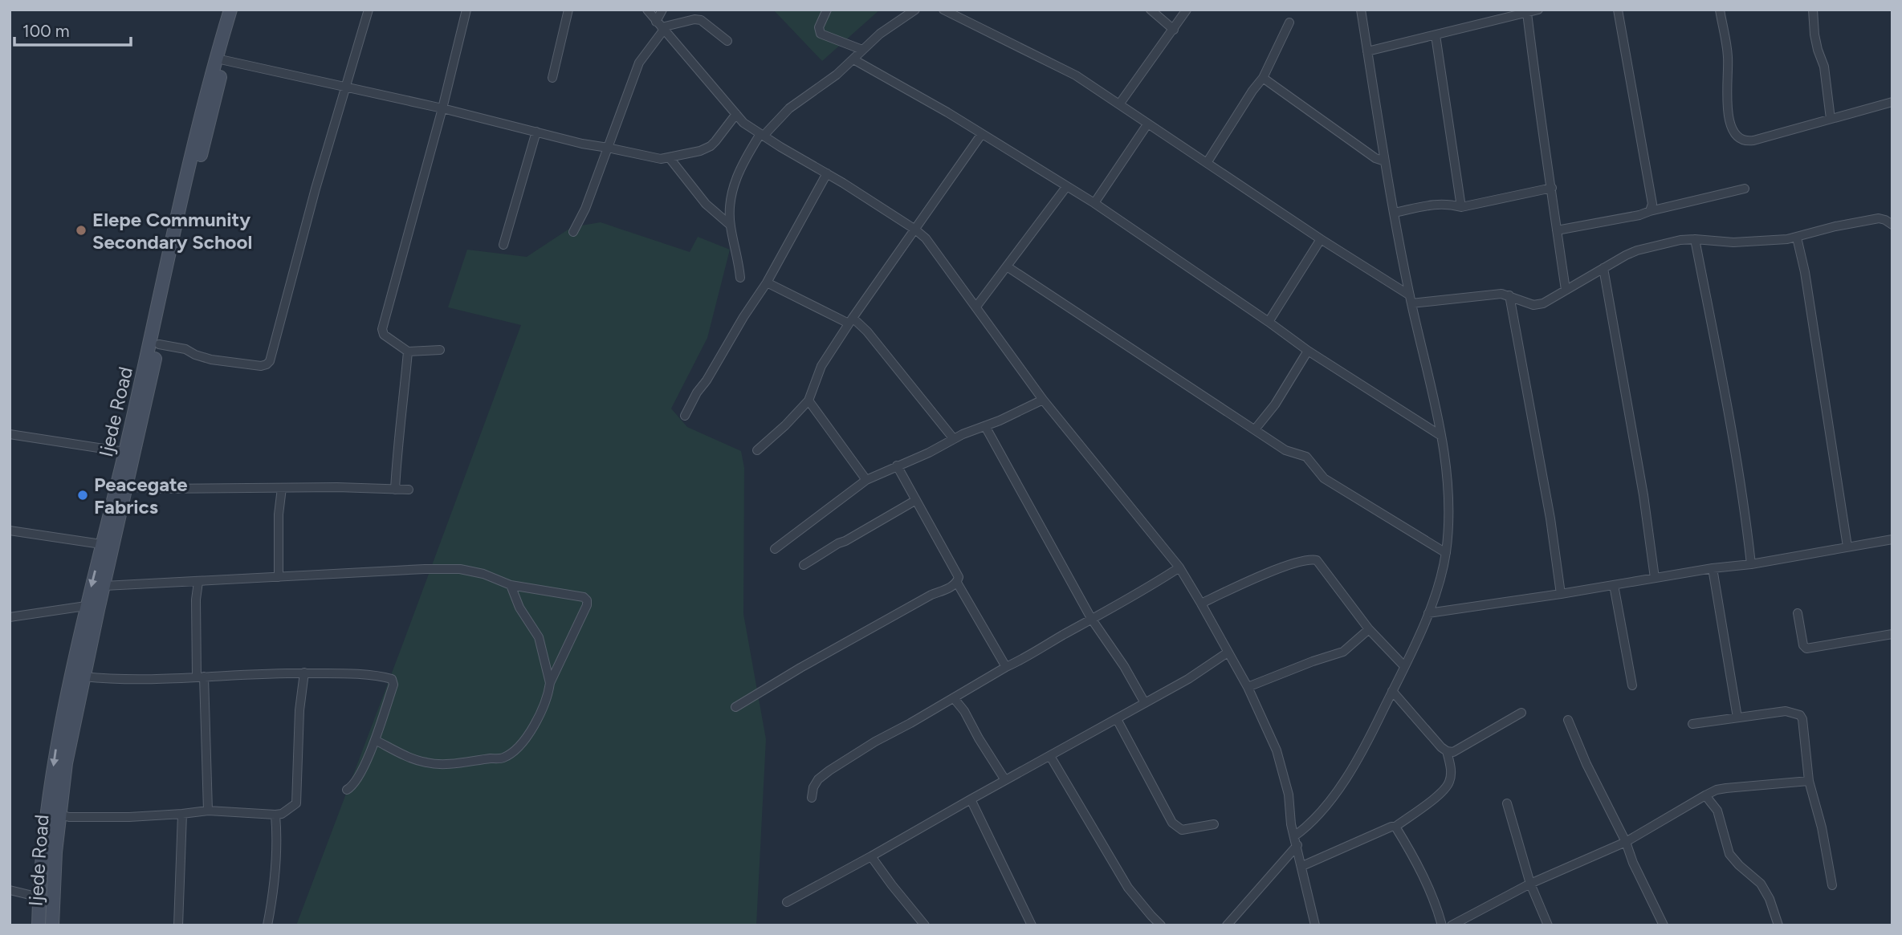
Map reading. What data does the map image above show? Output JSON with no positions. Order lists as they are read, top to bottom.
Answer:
{
  "streets": {
    "main road": ["Ijede Road"]
  },
  "places": ["Elepe Community Secondary School", "Peacegate Fabrics"],
  "scale_bar": "100 m"
}
